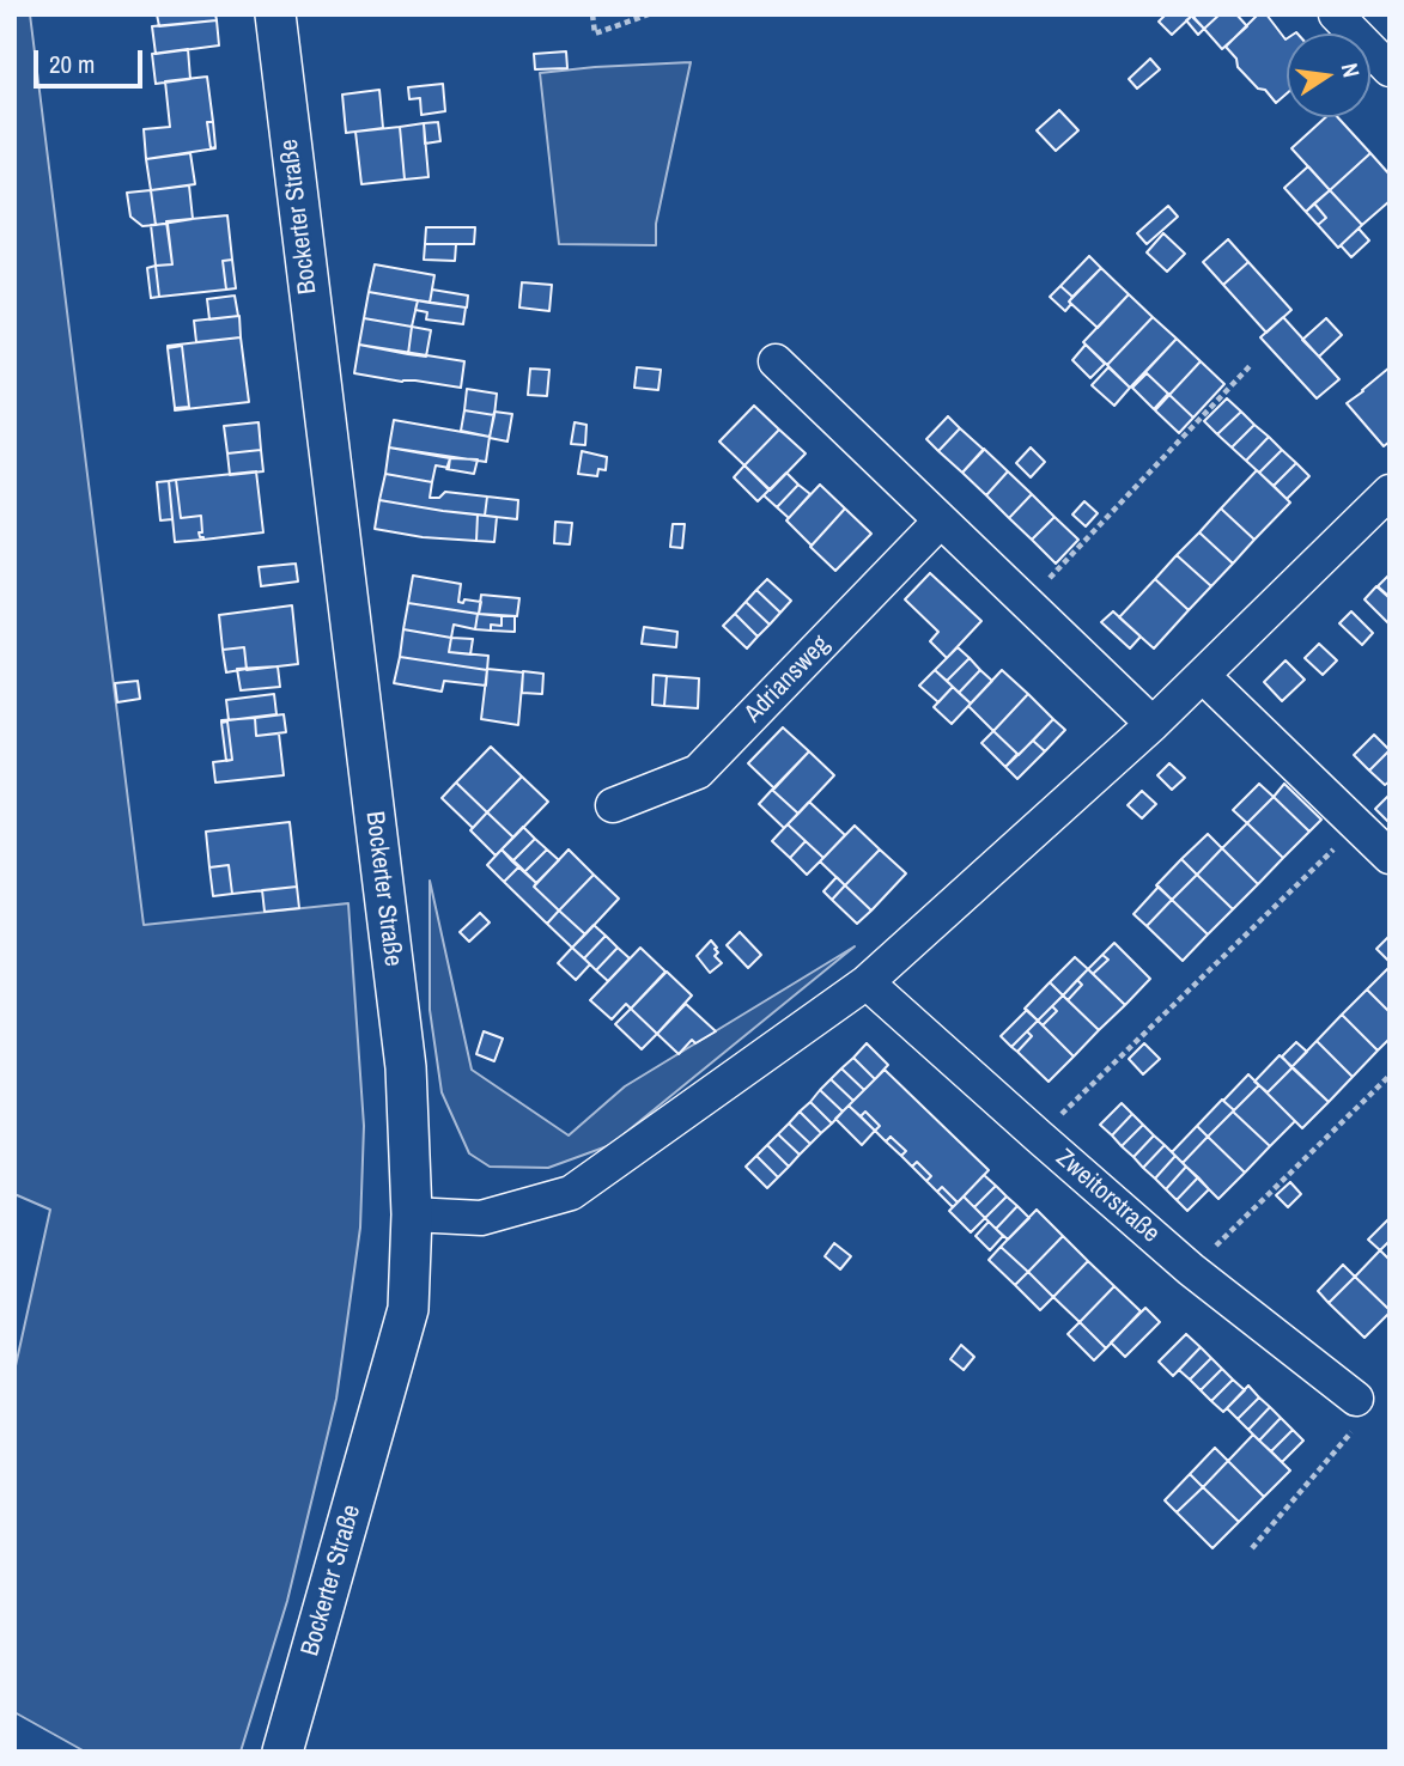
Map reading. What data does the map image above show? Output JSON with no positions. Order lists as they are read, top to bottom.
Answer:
{
  "streets": {
    "street": ["Bockerter Straße", "Adriansweg", "Zweitorstraße"]
  },
  "scale_bar": "20 m",
  "north": "right"
}
